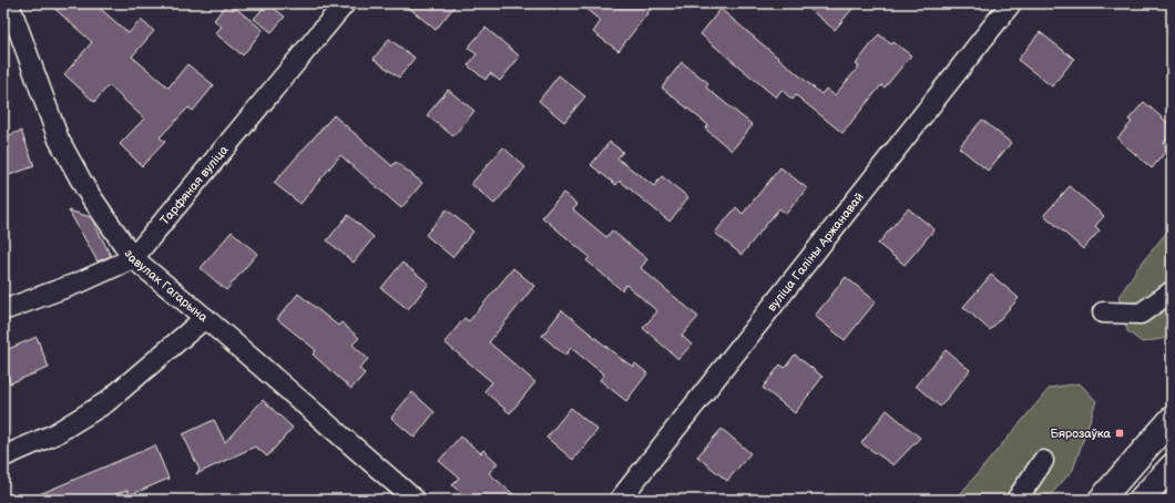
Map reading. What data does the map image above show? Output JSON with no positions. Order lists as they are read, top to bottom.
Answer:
{
  "streets": {
    "street": ["Тарфяная вуліца", "вуліца Галіны Аржанавай", "завулак Гагарына"]
  },
  "crossings": [
    ["Тарфяная вуліца", "завулак Гагарына"]
  ],
  "places": {
    "transit": ["Бярозаўка"]
  }
}
